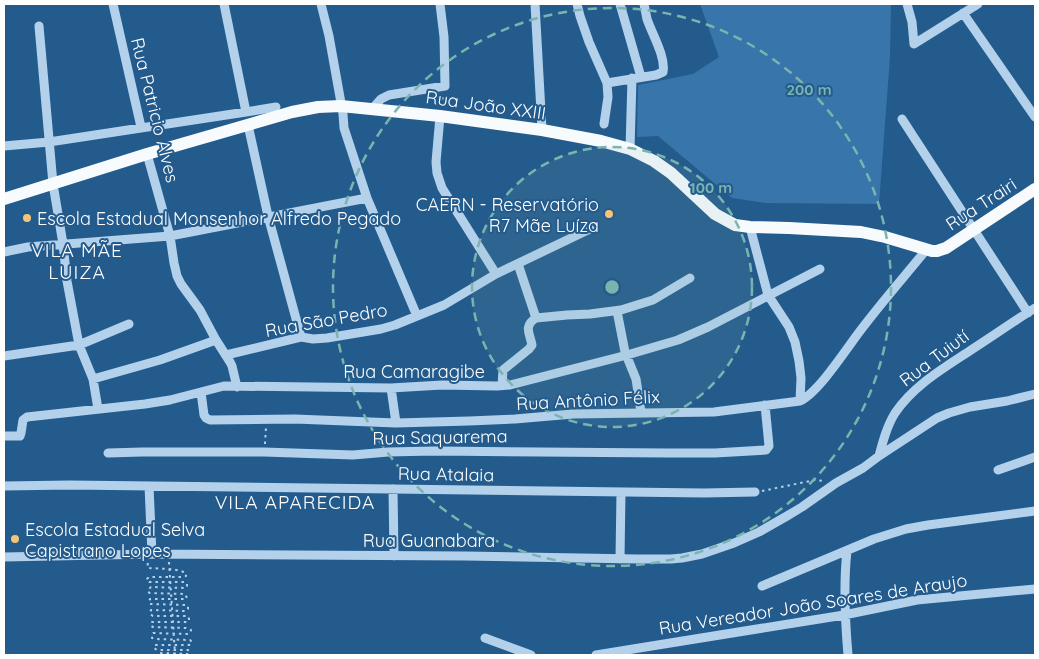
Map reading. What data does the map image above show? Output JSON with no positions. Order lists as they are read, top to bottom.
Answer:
{
  "streets": {
    "main road": ["Rua João XXIII", "Rua Trairi"],
    "street": [
      "Rua Patricio Alves",
      "Rua São Pedro",
      "Rua Tuiutí",
      "Rua Camaragibe",
      "Rua Antônio Félix",
      "Rua Saquarema",
      "Rua Atalaia",
      "Rua Guanabara",
      "Rua Vereador João Soares de Araujo"
    ]
  },
  "crossings": [
    ["Rua João XXIII", "Rua Patricio Alves"],
    ["Rua João XXIII", "Rua Trairi"],
    ["Rua Patricio Alves", "Rua São Pedro"],
    ["Rua Patricio Alves", "Rua Camaragibe"],
    ["Rua Camaragibe", "Rua Antônio Félix"],
    ["Rua Antônio Félix", "Rua Saquarema"]
  ],
  "districts": ["VILA MÃE LUIZA", "VILA APARECIDA"],
  "places": ["CAERN - Reservatório R7 Mãe Luíza", "Escola Estadual Monsenhor Alfredo Pegado", "Escola Estadual Selva Capistrano Lopes"],
  "rings": ["200 m", "100 m"]
}
